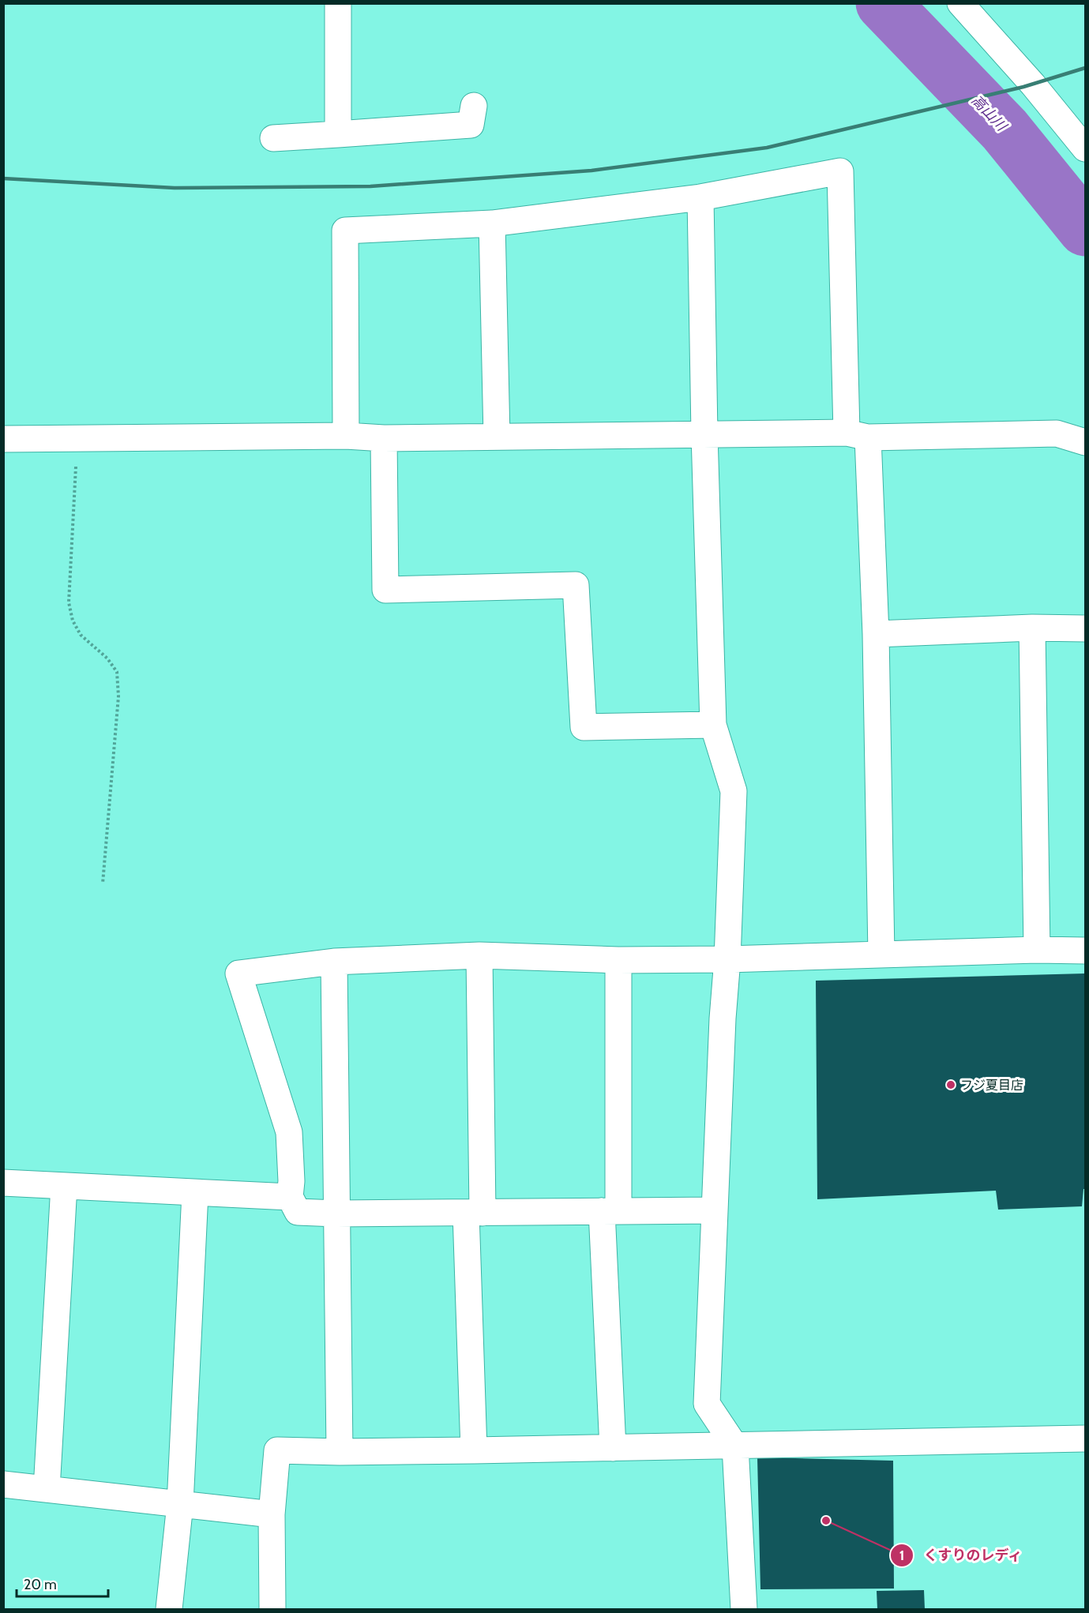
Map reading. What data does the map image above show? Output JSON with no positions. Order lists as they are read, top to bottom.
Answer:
{
  "water": ["高山川"],
  "places": ["フジ夏目店", "くすりのレディ"],
  "scale_bar": "20 m"
}
